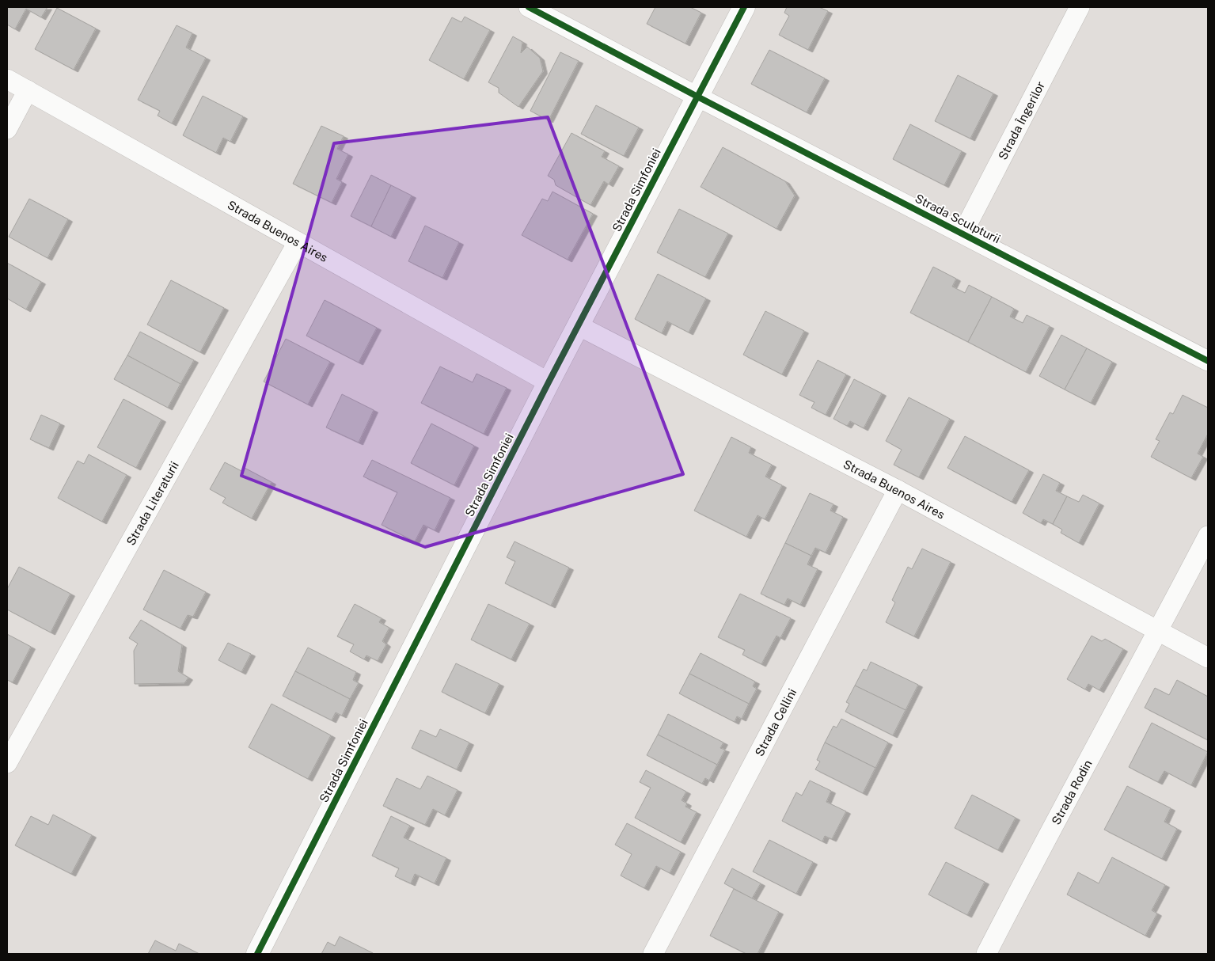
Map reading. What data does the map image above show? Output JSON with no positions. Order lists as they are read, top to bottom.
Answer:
{
  "streets": {
    "street": [
      "Strada Îngerilor",
      "Strada Simfoniei",
      "Strada Sculpturii",
      "Strada Buenos Aires",
      "Strada Literaturii",
      "Strada Cellini",
      "Strada Rodin"
    ]
  },
  "crossings": [
    ["Strada Îngerilor", "Strada Sculpturii"],
    ["Strada Simfoniei", "Strada Sculpturii"],
    ["Strada Simfoniei", "Strada Buenos Aires"],
    ["Strada Buenos Aires", "Strada Literaturii"],
    ["Strada Buenos Aires", "Strada Cellini"],
    ["Strada Buenos Aires", "Strada Rodin"]
  ]
}
